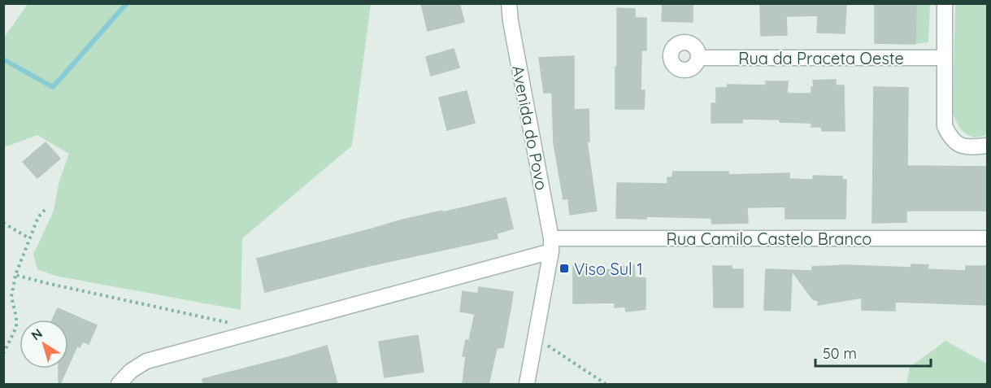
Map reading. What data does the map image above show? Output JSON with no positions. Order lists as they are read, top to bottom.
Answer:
{
  "streets": {
    "street": ["Rua da Praceta Oeste", "Avenida do Povo", "Rua Camilo Castelo Branco"]
  },
  "crossings": [
    ["Avenida do Povo", "Rua Camilo Castelo Branco"]
  ],
  "places": {
    "transit": ["Viso Sul 1"]
  },
  "scale_bar": "50 m",
  "north": "top left"
}
